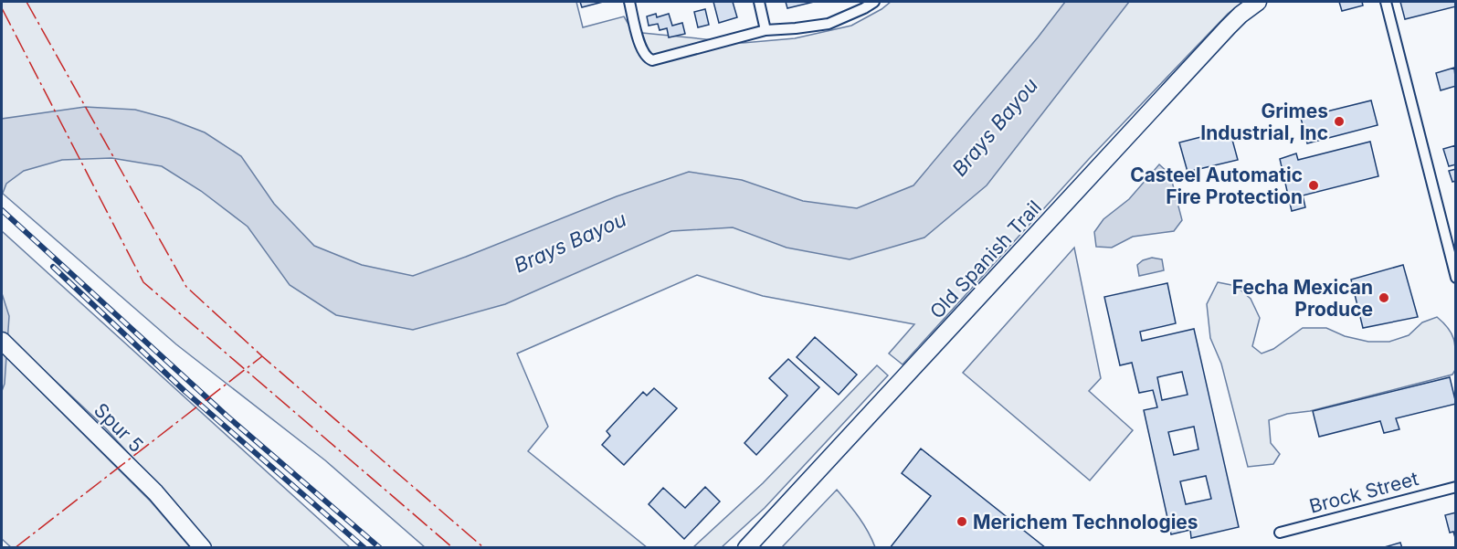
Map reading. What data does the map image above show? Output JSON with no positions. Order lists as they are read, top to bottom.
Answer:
{
  "streets": {
    "main road": ["Old Spanish Trail", "Spur 5"],
    "street": ["Brock Street"]
  },
  "water": ["Brays Bayou"],
  "places": [
    "Grimes Industrial, Inc",
    "Casteel Automatic Fire Protection",
    "Fecha Mexican Produce",
    "Merichem Technologies"
  ]
}
